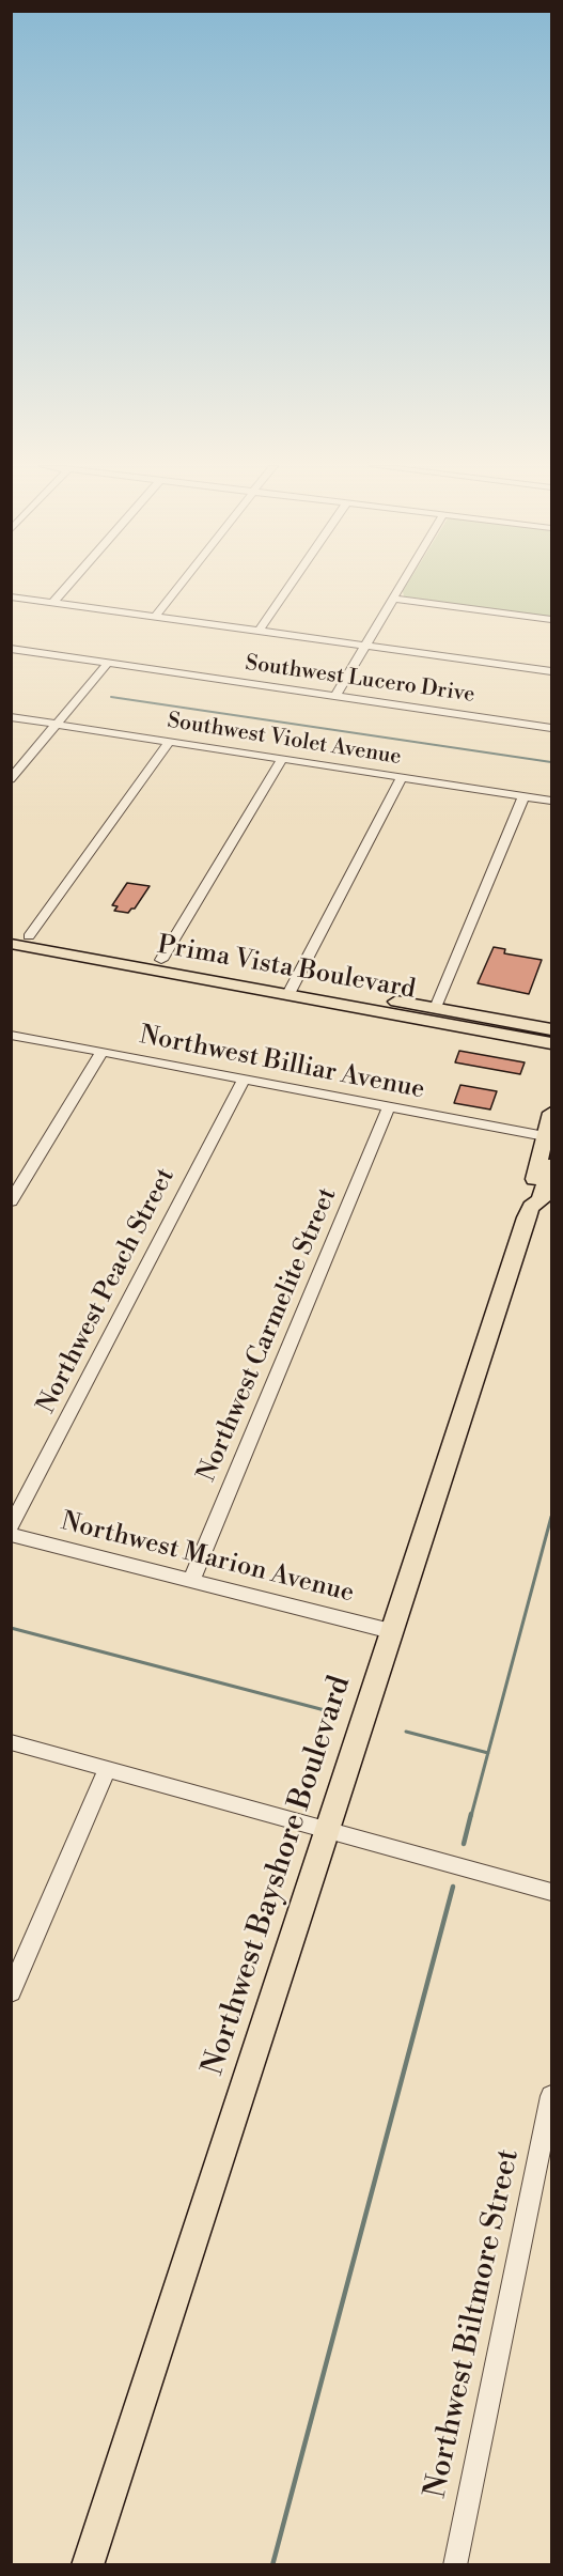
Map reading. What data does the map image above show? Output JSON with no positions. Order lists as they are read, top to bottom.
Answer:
{
  "streets": {
    "main road": ["Prima Vista Boulevard", "Northwest Bayshore Boulevard"],
    "street": [
      "Southwest Lucero Drive",
      "Southwest Violet Avenue",
      "Northwest Billiar Avenue",
      "Northwest Peach Street",
      "Northwest Carmelite Street",
      "Northwest Marion Avenue",
      "Northwest Biltmore Street"
    ]
  },
  "crossings": [
    ["Northwest Billiar Avenue", "Northwest Peach Street"],
    ["Northwest Billiar Avenue", "Northwest Carmelite Street"],
    ["Northwest Billiar Avenue", "Northwest Bayshore Boulevard"],
    ["Northwest Carmelite Street", "Northwest Marion Avenue"],
    ["Northwest Marion Avenue", "Northwest Bayshore Boulevard"]
  ]
}
